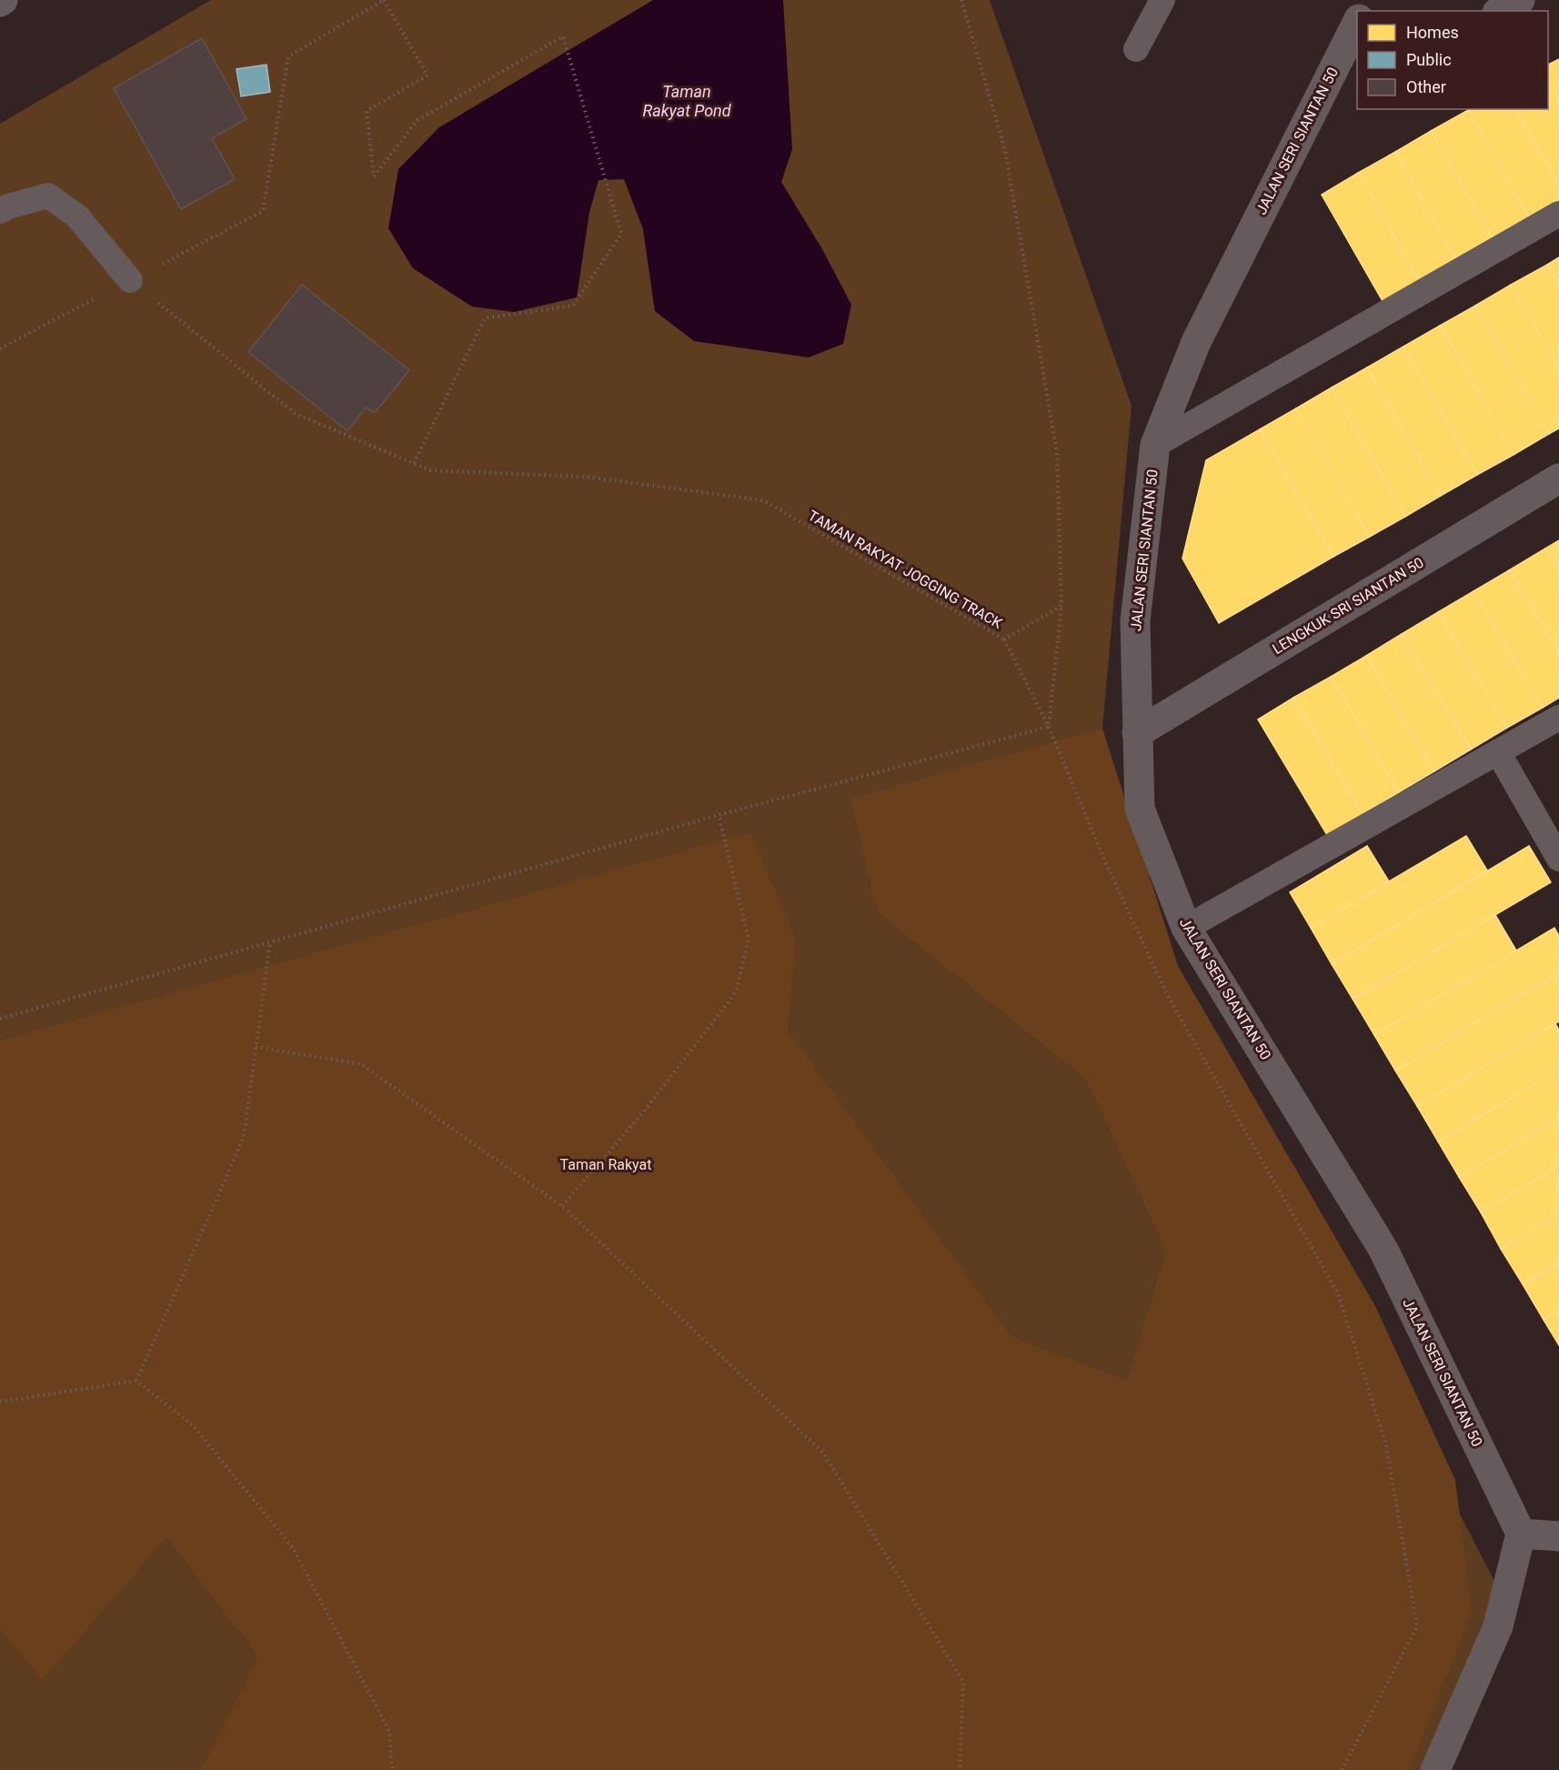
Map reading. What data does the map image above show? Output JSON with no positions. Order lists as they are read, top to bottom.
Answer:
{
  "streets": {
    "street": ["JALAN SERI SIANTAN 50", "LENGKUK SRI SIANTAN 50"],
    "path": ["TAMAN RAKYAT JOGGING TRACK"]
  },
  "crossings": [
    ["JALAN SERI SIANTAN 50", "LENGKUK SRI SIANTAN 50"]
  ],
  "water": ["Taman Rakyat Pond"],
  "parks": ["Taman Rakyat"],
  "legend": ["Homes", "Public", "Other"]
}
